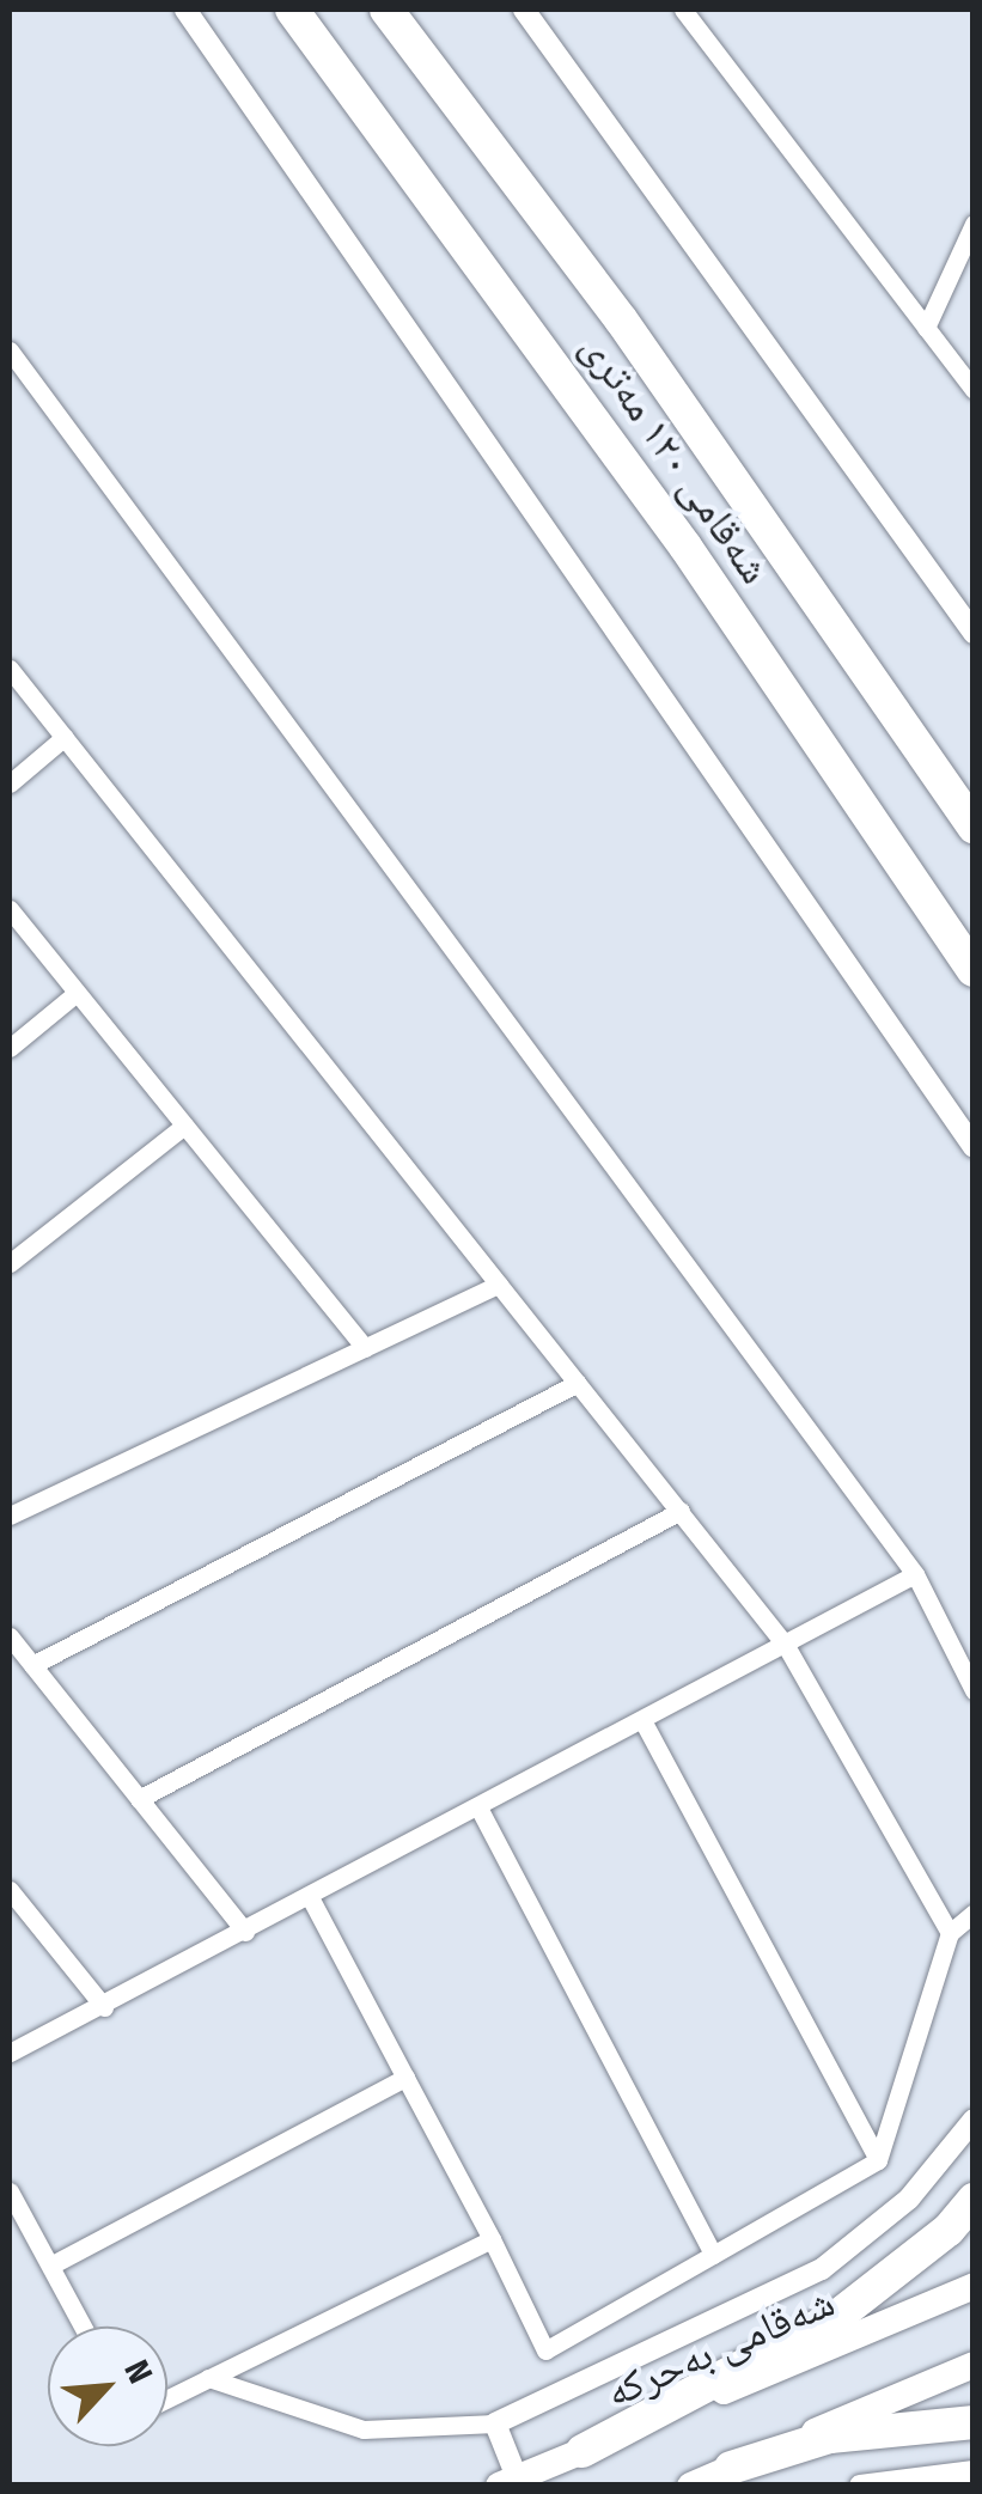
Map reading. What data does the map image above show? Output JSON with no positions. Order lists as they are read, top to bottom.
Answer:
{
  "streets": {
    "highway": ["شەقامی ١٢٠ مەتری"],
    "main road": ["شەقامی بەحرکە"]
  },
  "north": "top right"
}
